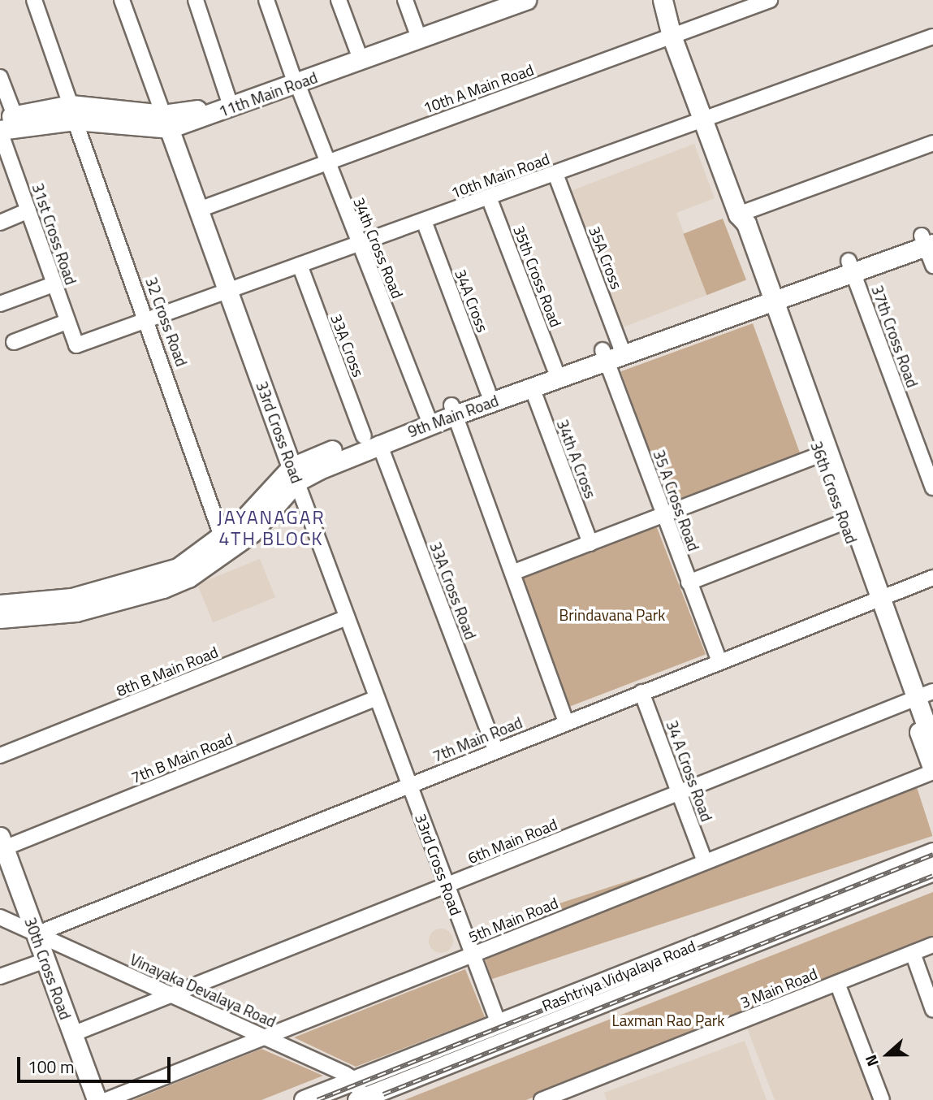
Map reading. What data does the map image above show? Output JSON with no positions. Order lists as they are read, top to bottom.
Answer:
{
  "streets": {
    "main road": [
      "11th Main Road",
      "9th Main Road",
      "33rd Cross Road",
      "36th Cross Road",
      "30th Cross Road",
      "Rashtriya Vidyalaya Road"
    ],
    "street": [
      "10th A Main Road",
      "10th Main Road",
      "31st Cross Road",
      "34th Cross Road",
      "35A Cross",
      "35th Cross Road",
      "34A Cross",
      "32 Cross Road",
      "37th Cross Road",
      "33A Cross",
      "34th A Cross",
      "35 A Cross Road",
      "33A Cross Road",
      "8th B Main Road",
      "7th Main Road",
      "7th B Main Road",
      "34 A Cross Road",
      "6th Main Road",
      "5th Main Road",
      "3 Main Road",
      "Vinayaka Devalaya Road"
    ]
  },
  "crossings": [
    ["10th A Main Road", "34th Cross Road"],
    ["10th A Main Road", "33rd Cross Road"],
    ["10th A Main Road", "36th Cross Road"],
    ["11th Main Road", "31st Cross Road"],
    ["11th Main Road", "34th Cross Road"],
    ["11th Main Road", "32 Cross Road"],
    ["11th Main Road", "33rd Cross Road"],
    ["10th Main Road", "31st Cross Road"],
    ["10th Main Road", "34th Cross Road"],
    ["10th Main Road", "35A Cross"],
    ["10th Main Road", "35th Cross Road"],
    ["10th Main Road", "34A Cross"],
    ["10th Main Road", "32 Cross Road"],
    ["10th Main Road", "33A Cross"],
    ["10th Main Road", "33rd Cross Road"],
    ["10th Main Road", "36th Cross Road"],
    ["34th Cross Road", "9th Main Road"],
    ["35A Cross", "9th Main Road"],
    ["35th Cross Road", "9th Main Road"],
    ["34A Cross", "9th Main Road"],
    ["32 Cross Road", "9th Main Road"],
    ["37th Cross Road", "9th Main Road"],
    ["33A Cross", "9th Main Road"],
    ["33A Cross", "33A Cross Road"],
    ["9th Main Road", "33rd Cross Road"],
    ["9th Main Road", "34th A Cross"],
    ["9th Main Road", "36th Cross Road"],
    ["9th Main Road", "35 A Cross Road"],
    ["9th Main Road", "33A Cross Road"],
    ["33rd Cross Road", "8th B Main Road"],
    ["33rd Cross Road", "7th Main Road"],
    ["33rd Cross Road", "7th B Main Road"],
    ["33rd Cross Road", "6th Main Road"],
    ["33rd Cross Road", "5th Main Road"],
    ["33rd Cross Road", "Rashtriya Vidyalaya Road"],
    ["36th Cross Road", "7th Main Road"],
    ["36th Cross Road", "6th Main Road"],
    ["36th Cross Road", "5th Main Road"],
    ["35 A Cross Road", "7th Main Road"],
    ["33A Cross Road", "7th Main Road"],
    ["7th Main Road", "34 A Cross Road"],
    ["7th Main Road", "30th Cross Road"],
    ["7th Main Road", "Vinayaka Devalaya Road"],
    ["7th B Main Road", "30th Cross Road"],
    ["34 A Cross Road", "6th Main Road"],
    ["34 A Cross Road", "5th Main Road"],
    ["6th Main Road", "30th Cross Road"],
    ["6th Main Road", "Vinayaka Devalaya Road"],
    ["5th Main Road", "Vinayaka Devalaya Road"],
    ["30th Cross Road", "Vinayaka Devalaya Road"],
    ["Rashtriya Vidyalaya Road", "Vinayaka Devalaya Road"]
  ],
  "districts": ["JAYANAGAR 4TH BLOCK"],
  "parks": ["Brindavana Park", "Laxman Rao Park"],
  "scale_bar": "100 m",
  "north": "left"
}
